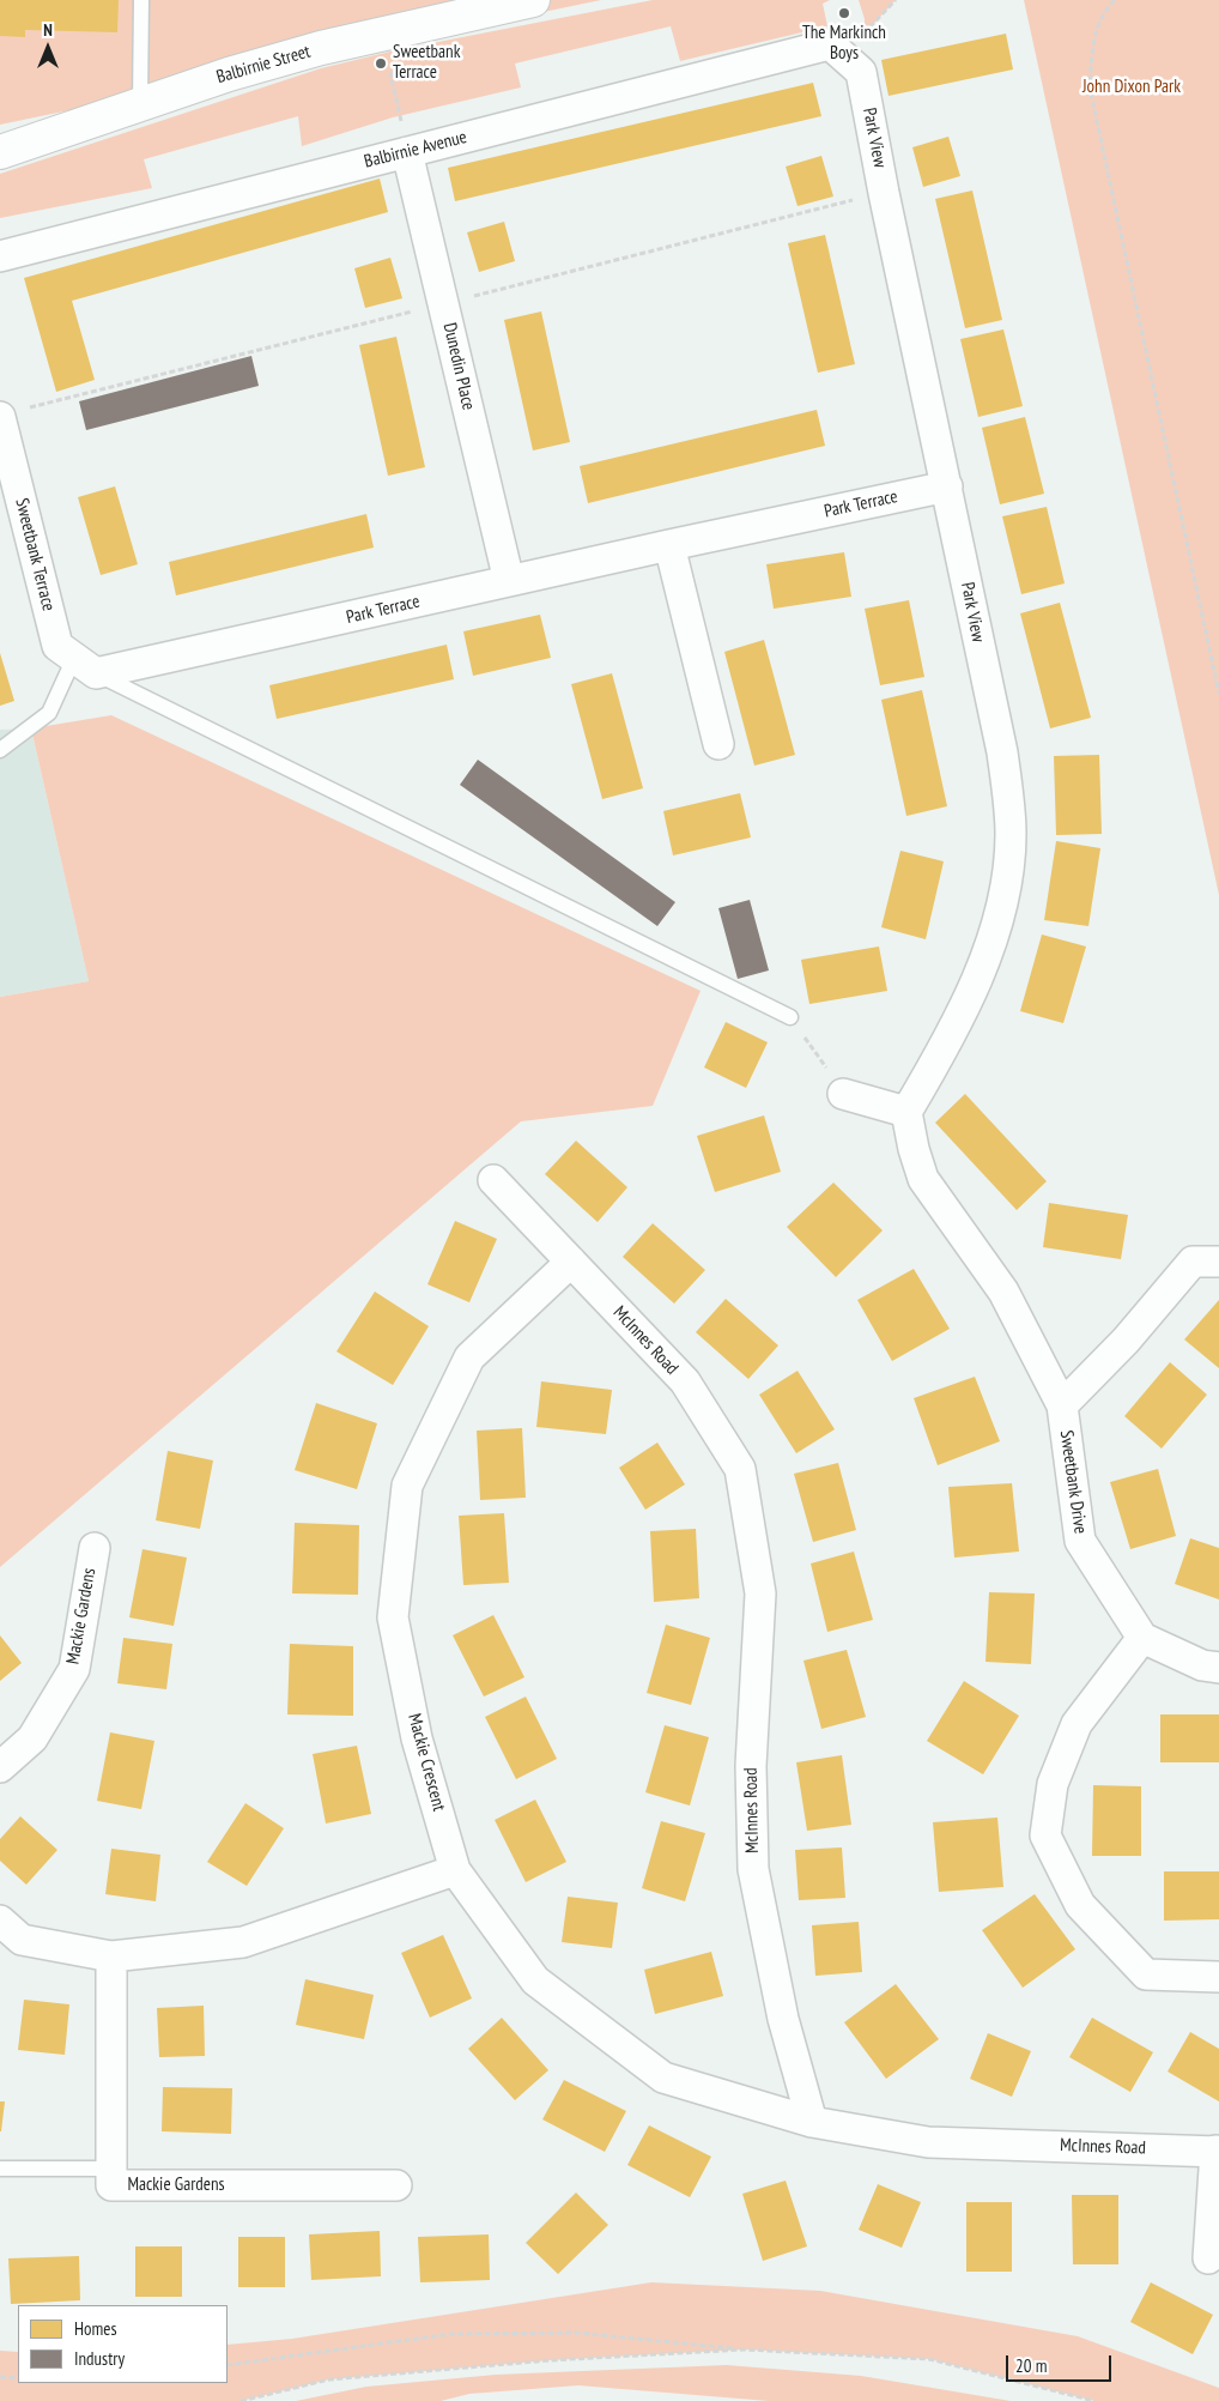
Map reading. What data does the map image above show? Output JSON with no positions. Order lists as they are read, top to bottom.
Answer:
{
  "streets": {
    "main road": ["Balbirnie Street"],
    "street": [
      "Park View",
      "Balbirnie Avenue",
      "Dunedin Place",
      "Park Terrace",
      "Sweetbank Terrace",
      "McInnes Road",
      "Sweetbank Drive",
      "Mackie Gardens",
      "Mackie Crescent"
    ]
  },
  "crossings": [
    ["Park View", "Balbirnie Avenue"],
    ["Park View", "Park Terrace"],
    ["Park View", "Sweetbank Drive"],
    ["Balbirnie Avenue", "Dunedin Place"],
    ["Dunedin Place", "Park Terrace"],
    ["Park Terrace", "Sweetbank Terrace"],
    ["McInnes Road", "Mackie Crescent"]
  ],
  "parks": ["John Dixon Park"],
  "places": ["The Markinch Boys", "Sweetbank Terrace"],
  "legend": ["Homes", "Industry"],
  "scale_bar": "20 m",
  "north": "top"
}
